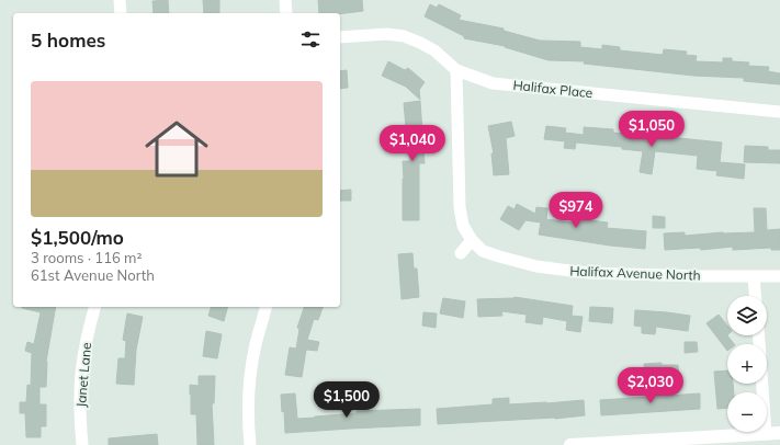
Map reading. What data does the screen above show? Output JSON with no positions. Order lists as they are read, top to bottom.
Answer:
{
  "streets": {
    "street": ["Halifax Place", "Halifax Avenue North", "Janet Lane"]
  },
  "crossings": [
    ["Halifax Place", "Halifax Avenue North"]
  ],
  "page": {
    "heading": "5 homes",
    "list": [
      {
        "name": "$1,500/mo",
        "note": "3 rooms · 116 m² · 61st Avenue North"
      }
    ],
    "price": [
      "$1,050",
      "$1,040",
      "$974",
      "$2,030",
      "$1,500"
    ],
    "map_buttons": ["+", "−"]
  }
}
